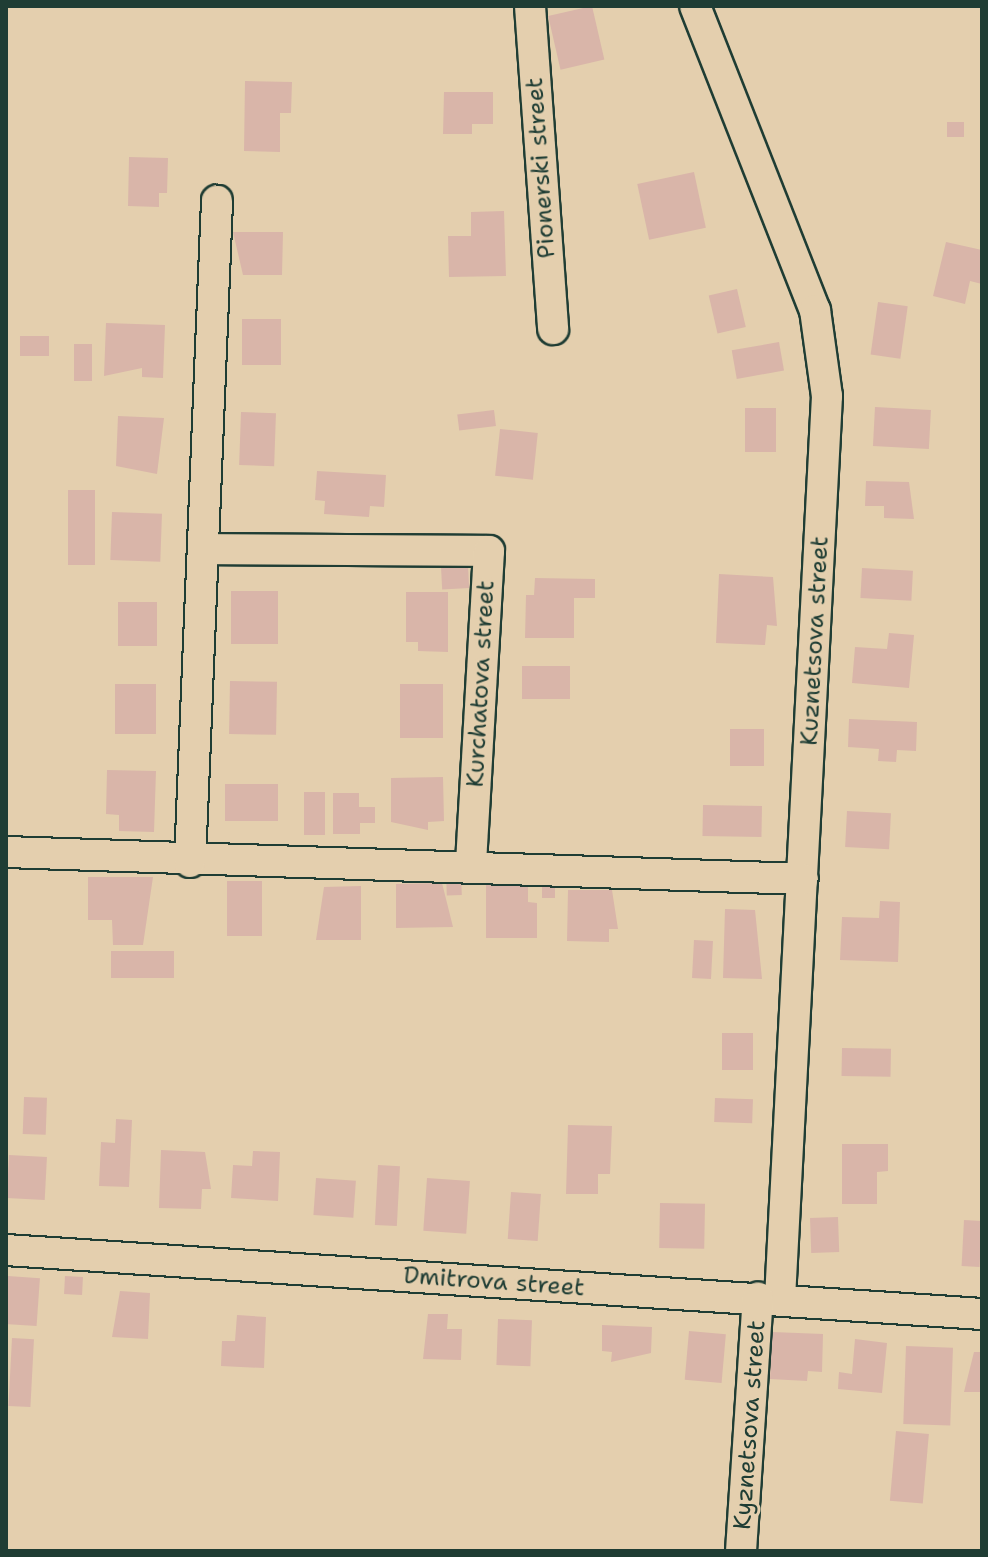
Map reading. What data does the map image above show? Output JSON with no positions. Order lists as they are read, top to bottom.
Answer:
{
  "streets": {
    "street": [
      "Pionerski street",
      "Kuznetsova street",
      "Kurchatova street",
      "Dmitrova street",
      "Kyznetsova street"
    ]
  },
  "crossings": [
    ["Kuznetsova street", "Dmitrova street"],
    ["Kuznetsova street", "Kyznetsova street"],
    ["Dmitrova street", "Kyznetsova street"]
  ]
}
